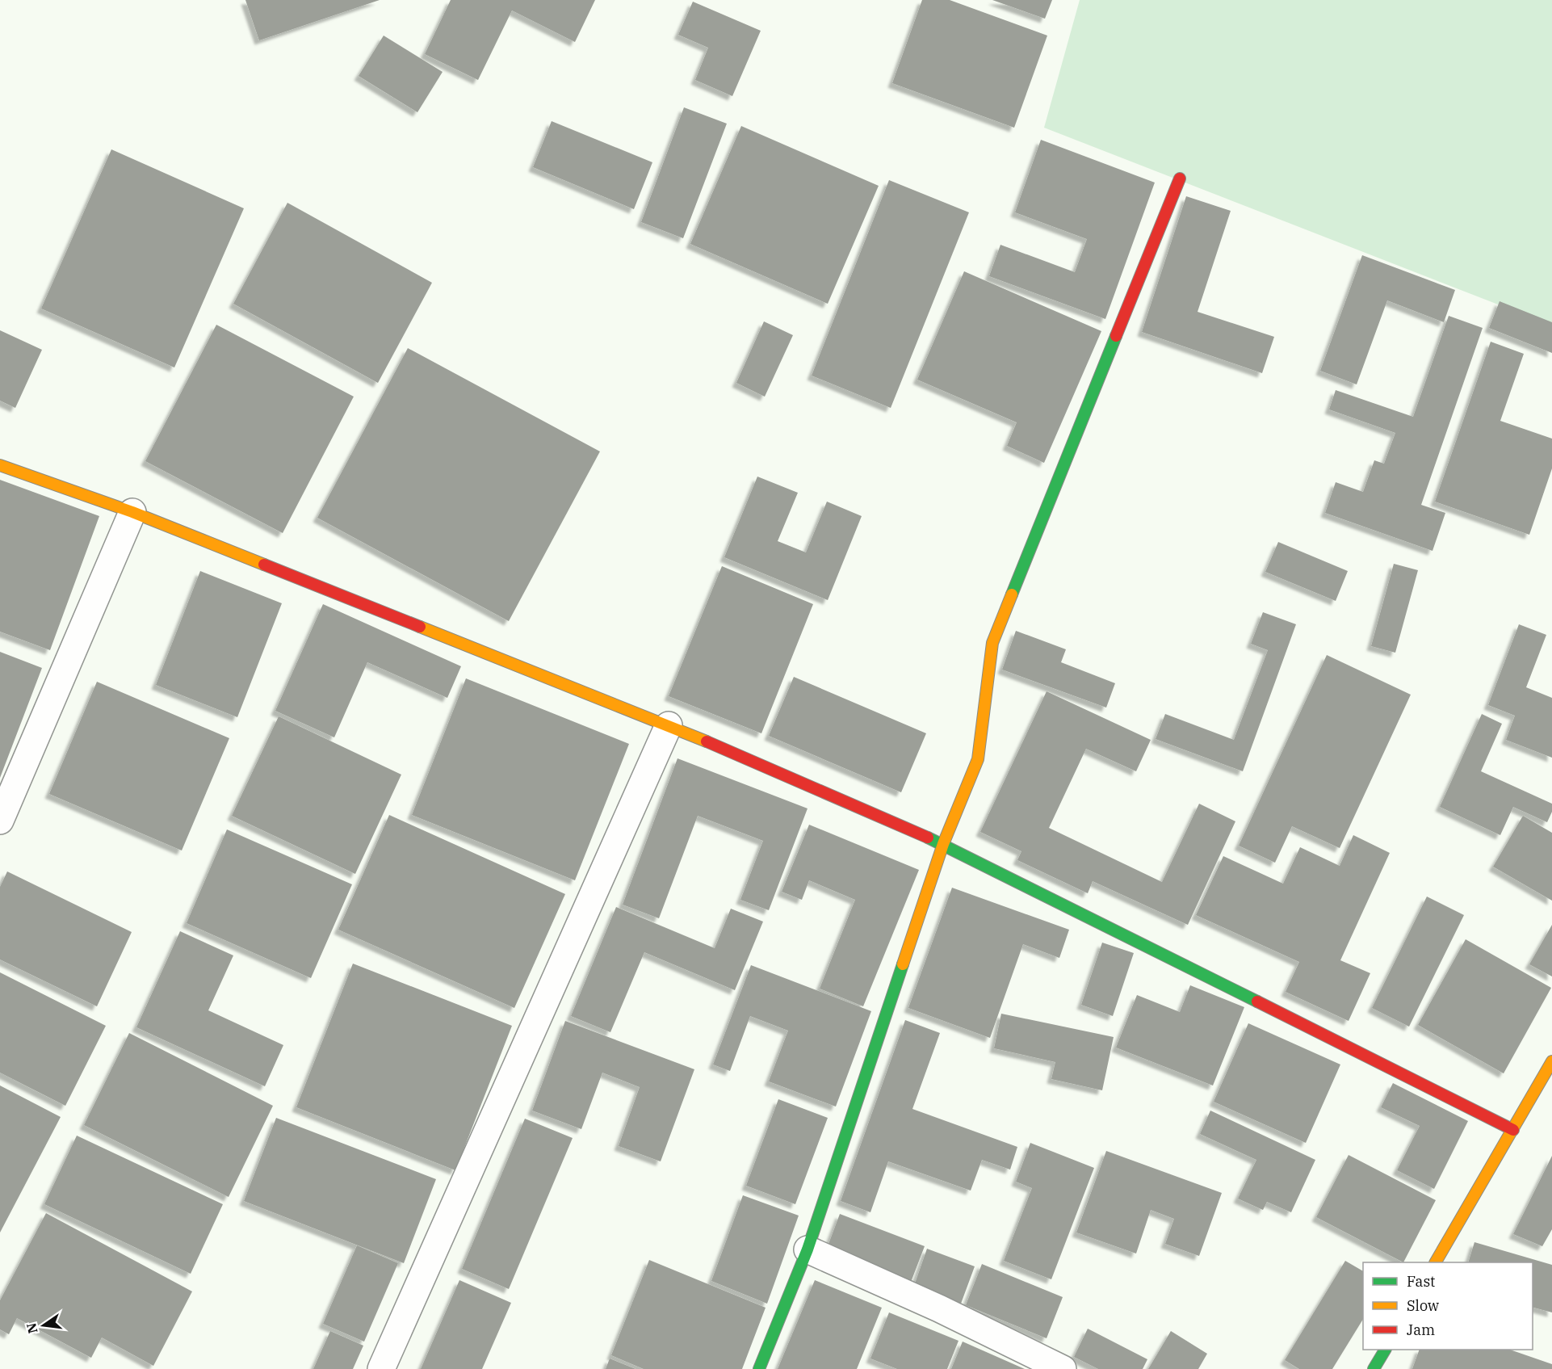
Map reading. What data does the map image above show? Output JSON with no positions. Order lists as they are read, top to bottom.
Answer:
{
  "legend": ["Fast", "Slow", "Jam"],
  "north": "left"
}
